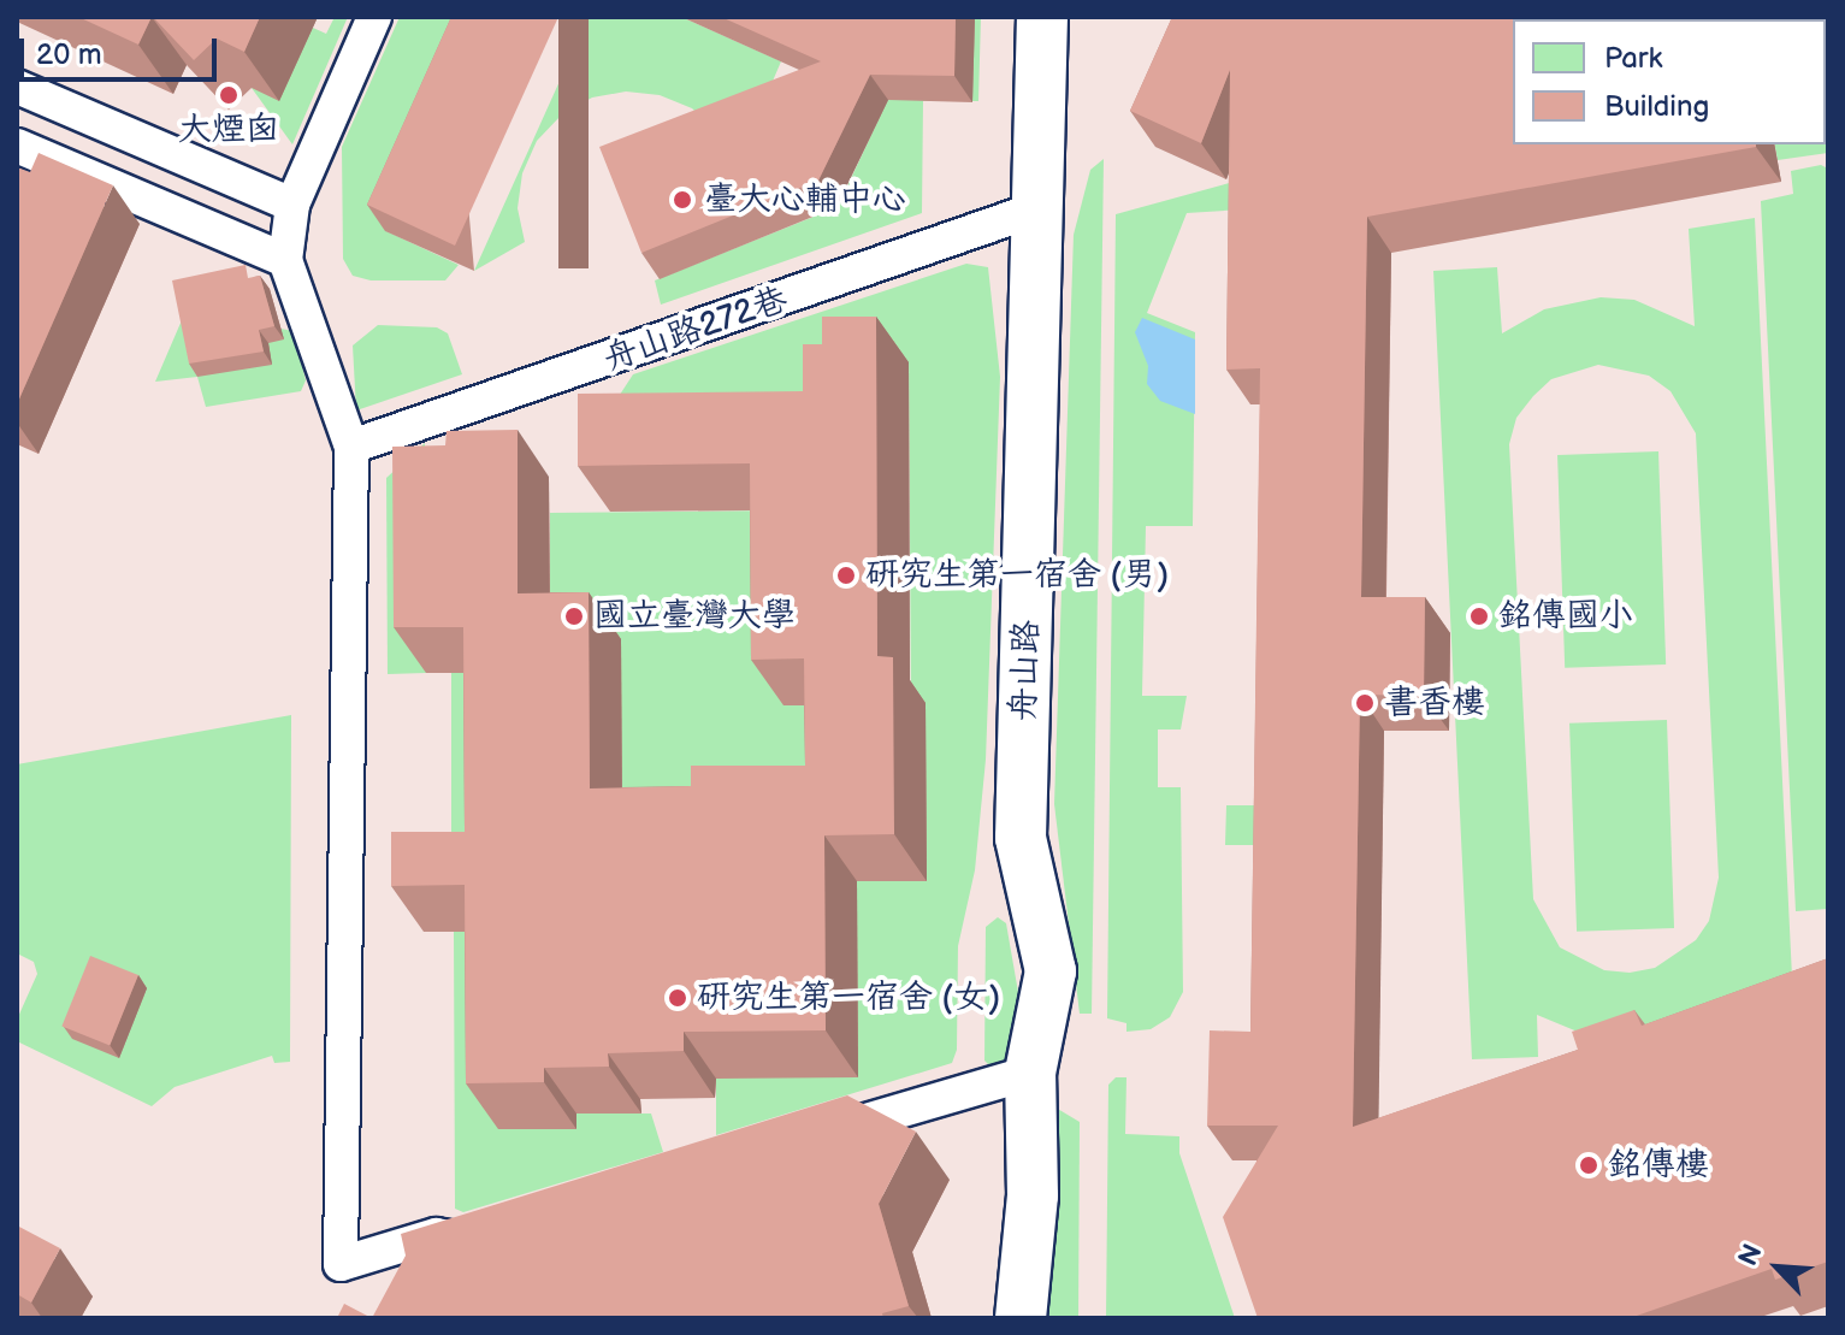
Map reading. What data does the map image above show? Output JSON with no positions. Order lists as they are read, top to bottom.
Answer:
{
  "streets": {
    "street": ["舟山路"],
    "lane": ["舟山路272巷"]
  },
  "crossings": [
    ["舟山路272巷", "舟山路"]
  ],
  "places": [
    "大煙囪",
    "臺大心輔中心",
    "研究生第一宿舍 (男)",
    "國立臺灣大學",
    "銘傳國小",
    "書香樓",
    "研究生第一宿舍 (女)",
    "銘傳樓"
  ],
  "legend": ["Park", "Building"],
  "scale_bar": "20 m",
  "north": "top left"
}
